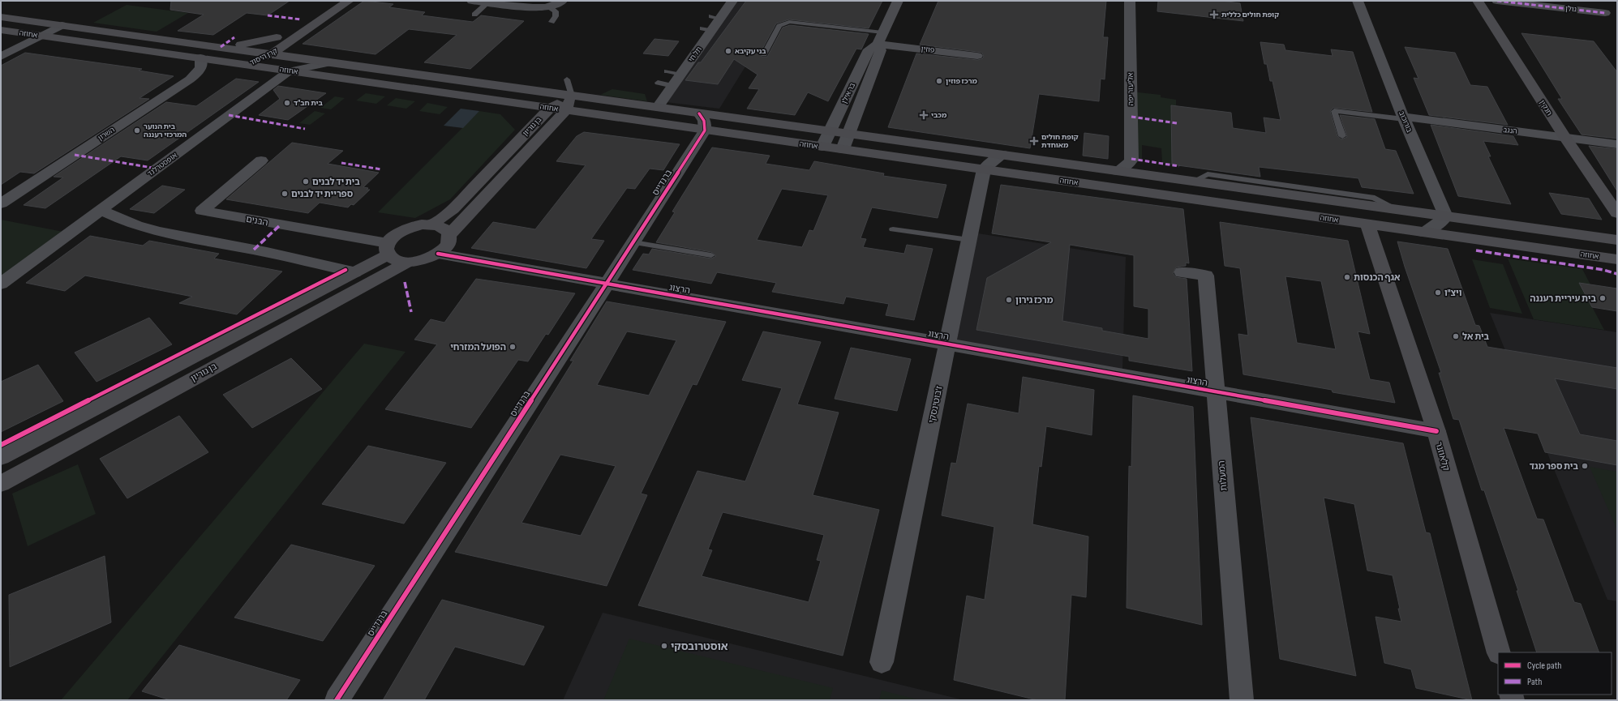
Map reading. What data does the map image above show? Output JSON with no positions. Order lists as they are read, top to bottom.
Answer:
{
  "streets": {
    "main road": [
      "אחוזה",
      "קרן היסוד",
      "חנקין",
      "בן גוריון",
      "קלאוזנר"
    ],
    "street": [
      "גולן",
      "פוזין",
      "תל חי",
      "אליעזר יפה",
      "בר אילן",
      "בורוכוב",
      "הנגב",
      "השרון",
      "אופסטרלנד",
      "ברנדייס",
      "הבנים",
      "הרצוג",
      "ז'בוטינסקי",
      "המעלות"
    ]
  },
  "crossings": [
    ["אחוזה", "תל חי"],
    ["אחוזה", "קרן היסוד"],
    ["אחוזה", "אליעזר יפה"],
    ["אחוזה", "בר אילן"],
    ["אחוזה", "בורוכוב"],
    ["אחוזה", "בן גוריון"],
    ["אחוזה", "השרון"],
    ["אחוזה", "אופסטרלנד"],
    ["אחוזה", "ברנדייס"],
    ["אחוזה", "ז'בוטינסקי"],
    ["אחוזה", "קלאוזנר"],
    ["פוזין", "בר אילן"],
    ["חנקין", "הנגב"],
    ["בורוכוב", "הנגב"],
    ["בן גוריון", "הבנים"],
    ["בן גוריון", "הרצוג"],
    ["ברנדייס", "הרצוג"],
    ["הרצוג", "ז'בוטינסקי"],
    ["הרצוג", "קלאוזנר"],
    ["הרצוג", "המעלות"]
  ],
  "places": {
    "health": ["קופת חולים כללית", "מכבי", "קופת חולים מאוחדת"],
    "other": [
      "בני עקיבא",
      "מרכז פוזין",
      "בית חב\"ד",
      "בית הנוער המרכזי רעננה",
      "בית יד לבנים",
      "ספריית יד לבנים",
      "אגף הכנסות",
      "ויצ\"ו",
      "בית עיריית רעננה",
      "מרכז גירון",
      "בית אל",
      "הפועל המזרחי",
      "בית ספר מגד",
      "אוסטרובסקי"
    ]
  },
  "legend": ["Cycle path", "Path"]
}
